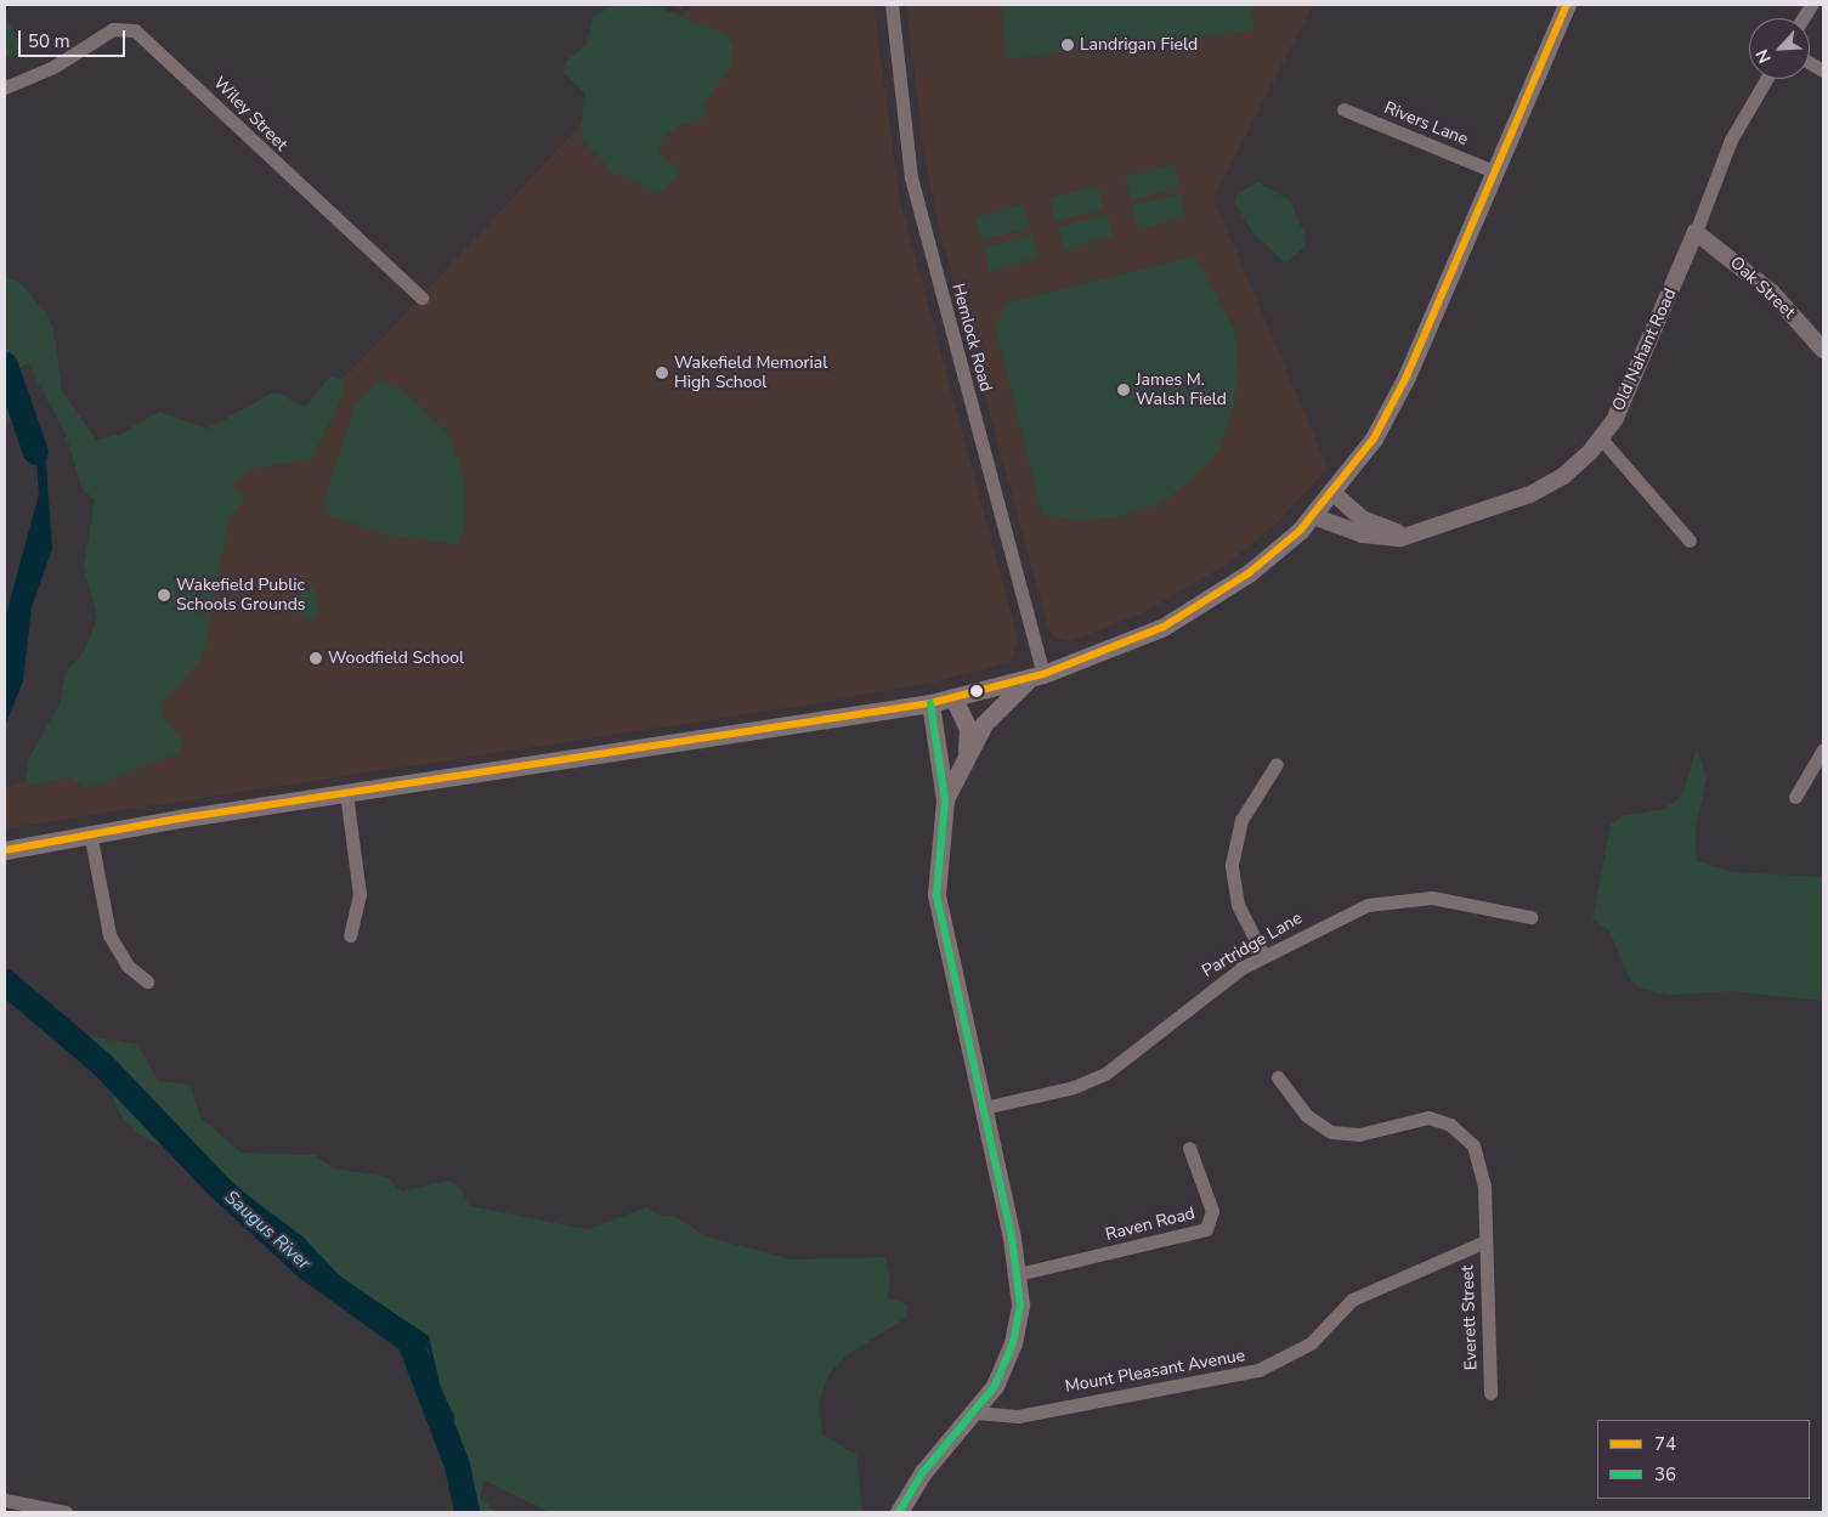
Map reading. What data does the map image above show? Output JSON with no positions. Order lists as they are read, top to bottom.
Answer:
{
  "streets": {
    "street": [
      "Wiley Street",
      "Rivers Lane",
      "Oak Street",
      "Hemlock Road",
      "Old Nahant Road",
      "Partridge Lane",
      "Raven Road",
      "Everett Street",
      "Mount Pleasant Avenue"
    ]
  },
  "crossings": [
    ["Oak Street", "Old Nahant Road"],
    ["Everett Street", "Mount Pleasant Avenue"]
  ],
  "water": ["Saugus River"],
  "places": [
    "Landrigan Field",
    "Wakefield Memorial High School",
    "James M. Walsh Field",
    "Wakefield Public Schools Grounds",
    "Woodfield School"
  ],
  "lines": ["transit line 74", "transit line 36"],
  "legend": ["74", "36"],
  "scale_bar": "50 m",
  "north": "bottom left"
}
